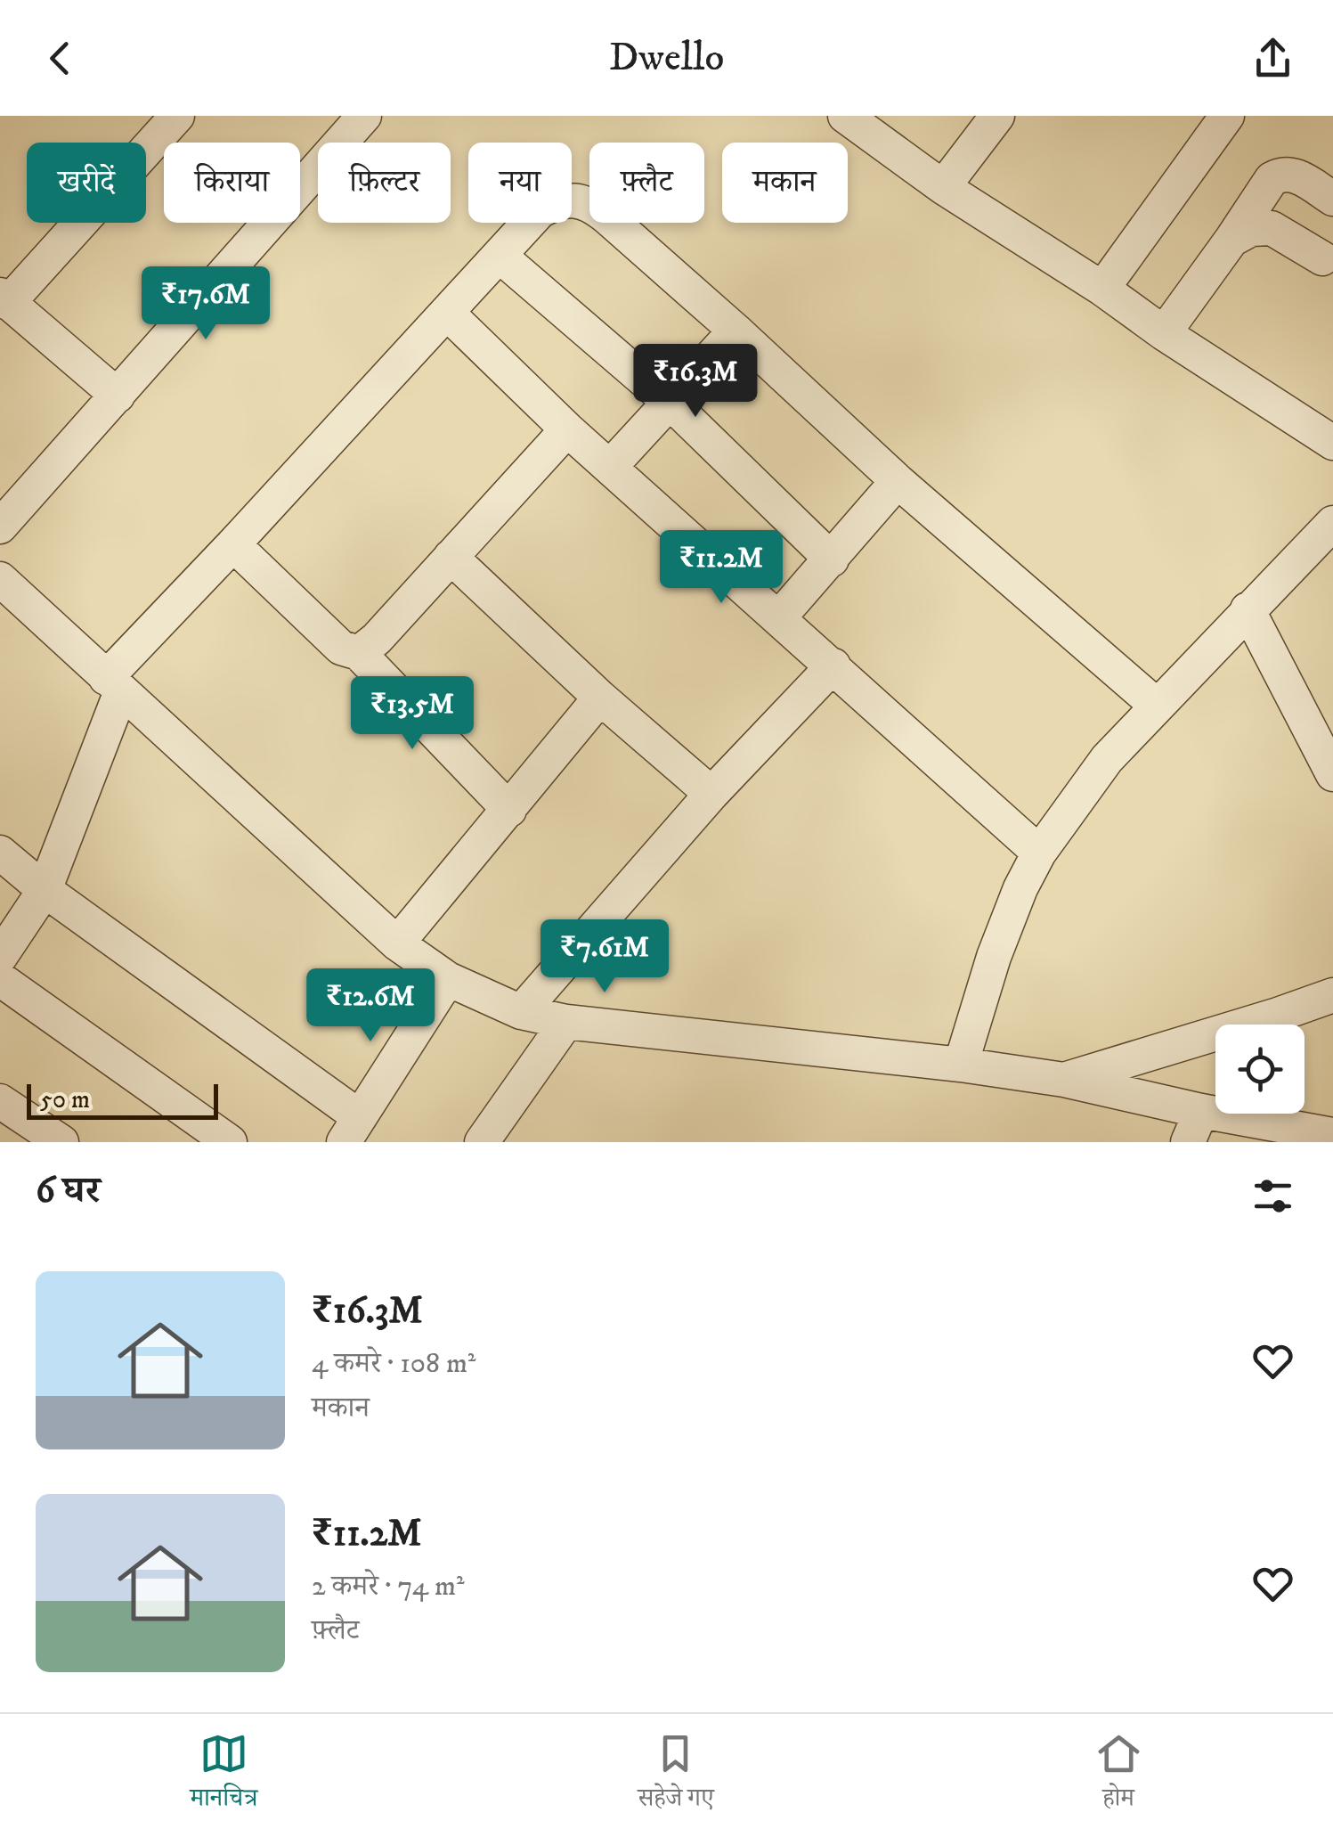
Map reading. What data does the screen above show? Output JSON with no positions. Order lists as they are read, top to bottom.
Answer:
{
  "scale_bar": "50 m",
  "page": {
    "header": "Dwello",
    "chip": [
      "खरीदें",
      "किराया",
      "फ़िल्टर",
      "नया",
      "फ़्लैट",
      "मकान"
    ],
    "price": [
      "₹17.6M",
      "₹16.3M",
      "₹11.2M",
      "₹13.5M",
      "₹7.61M",
      "₹12.6M"
    ],
    "scale": "50 m",
    "heading": "6 घर",
    "list": [
      {
        "name": "₹16.3M",
        "note": "4 कमरे · 108 m² · मकान"
      },
      {
        "name": "₹11.2M",
        "note": "2 कमरे · 74 m² · फ़्लैट"
      }
    ],
    "tabs": ["मानचित्र", "सहेजे गए", "होम"]
  }
}
